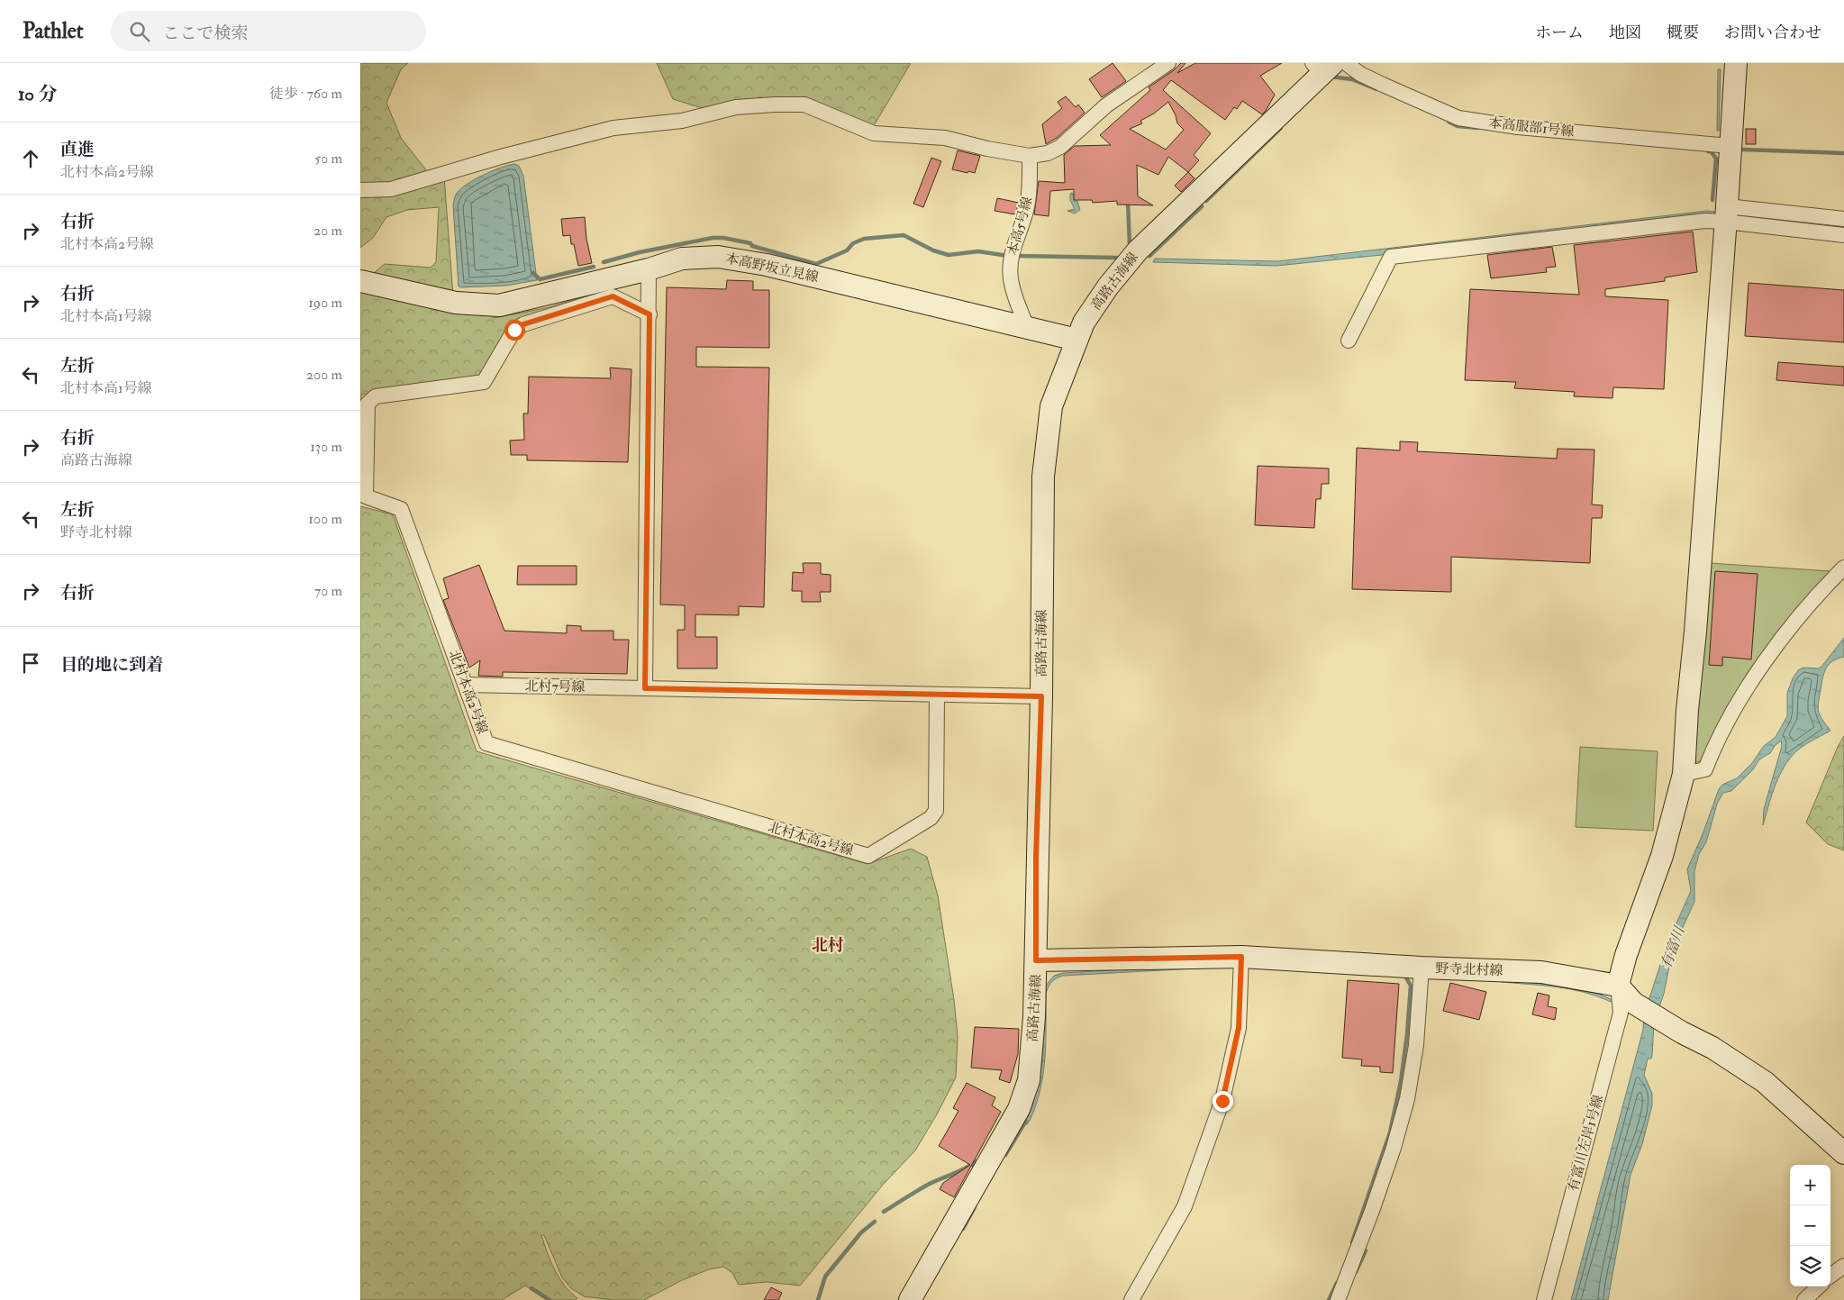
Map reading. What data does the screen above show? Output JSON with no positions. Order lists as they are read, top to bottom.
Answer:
{
  "streets": {
    "street": [
      "本高服部1号線",
      "本高5号線",
      "本高野坂立見線",
      "高路古海線",
      "北村7号線",
      "北村本高2号線",
      "野寺北村線",
      "有富川左岸1号線"
    ]
  },
  "crossings": [
    ["本高5号線", "本高野坂立見線"],
    ["本高野坂立見線", "高路古海線"],
    ["高路古海線", "北村7号線"],
    ["高路古海線", "野寺北村線"],
    ["北村7号線", "北村本高2号線"],
    ["野寺北村線", "有富川左岸1号線"]
  ],
  "districts": ["北村"],
  "water": ["有富川"],
  "page": {
    "header": "Pathlet",
    "search": "ここで検索",
    "nav": [
      "ホーム",
      "地図",
      "概要",
      "お問い合わせ"
    ],
    "heading": ["10 分", "徒歩 · 760 m"],
    "list": [
      ["直進", "北村本高2号線", "50 m"],
      ["右折", "北村本高2号線", "20 m"],
      ["右折", "北村本高1号線", "190 m"],
      ["左折", "北村本高1号線", "200 m"],
      ["右折", "高路古海線", "130 m"],
      ["左折", "野寺北村線", "100 m"],
      ["右折", "70 m"],
      "目的地に到着"
    ],
    "map_buttons": ["+", "−"]
  }
}
